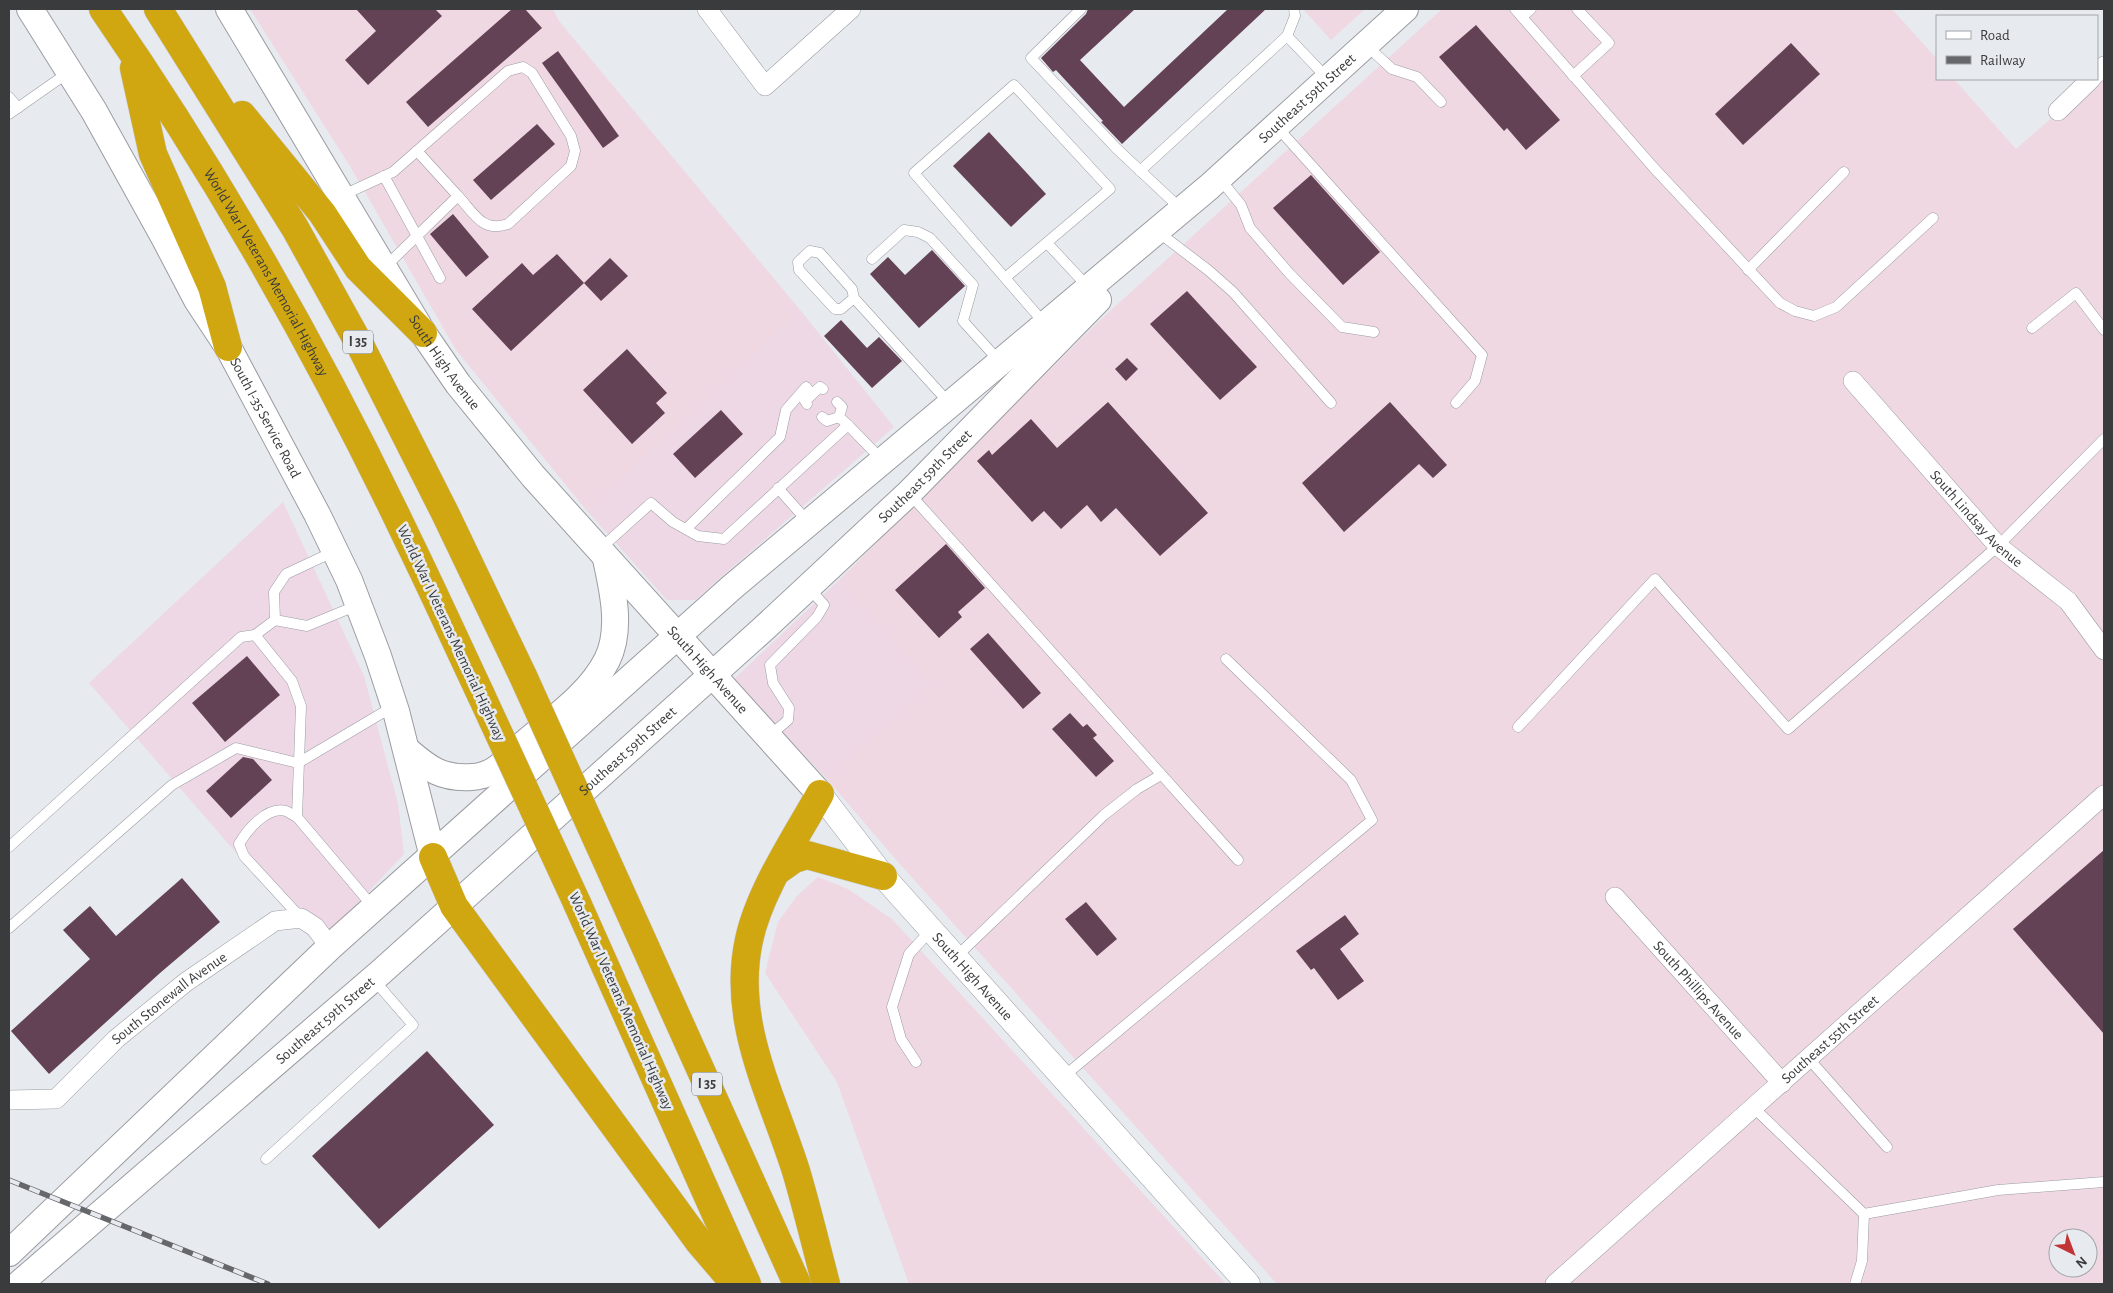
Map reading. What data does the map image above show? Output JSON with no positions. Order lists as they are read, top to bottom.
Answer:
{
  "streets": {
    "highway": ["World War I Veterans Memorial Highway", "I 35"],
    "main road": ["Southeast 59th Street", "South High Avenue", "South I-35 Service Road"],
    "street": [
      "South Lindsay Avenue",
      "South Phillips Avenue",
      "South Stonewall Avenue",
      "Southeast 55th Street"
    ]
  },
  "crossings": [
    ["Southeast 59th Street", "South High Avenue"],
    ["Southeast 59th Street", "South I-35 Service Road"],
    ["South Phillips Avenue", "Southeast 55th Street"]
  ],
  "legend": ["Road", "Railway"],
  "north": "bottom right"
}
